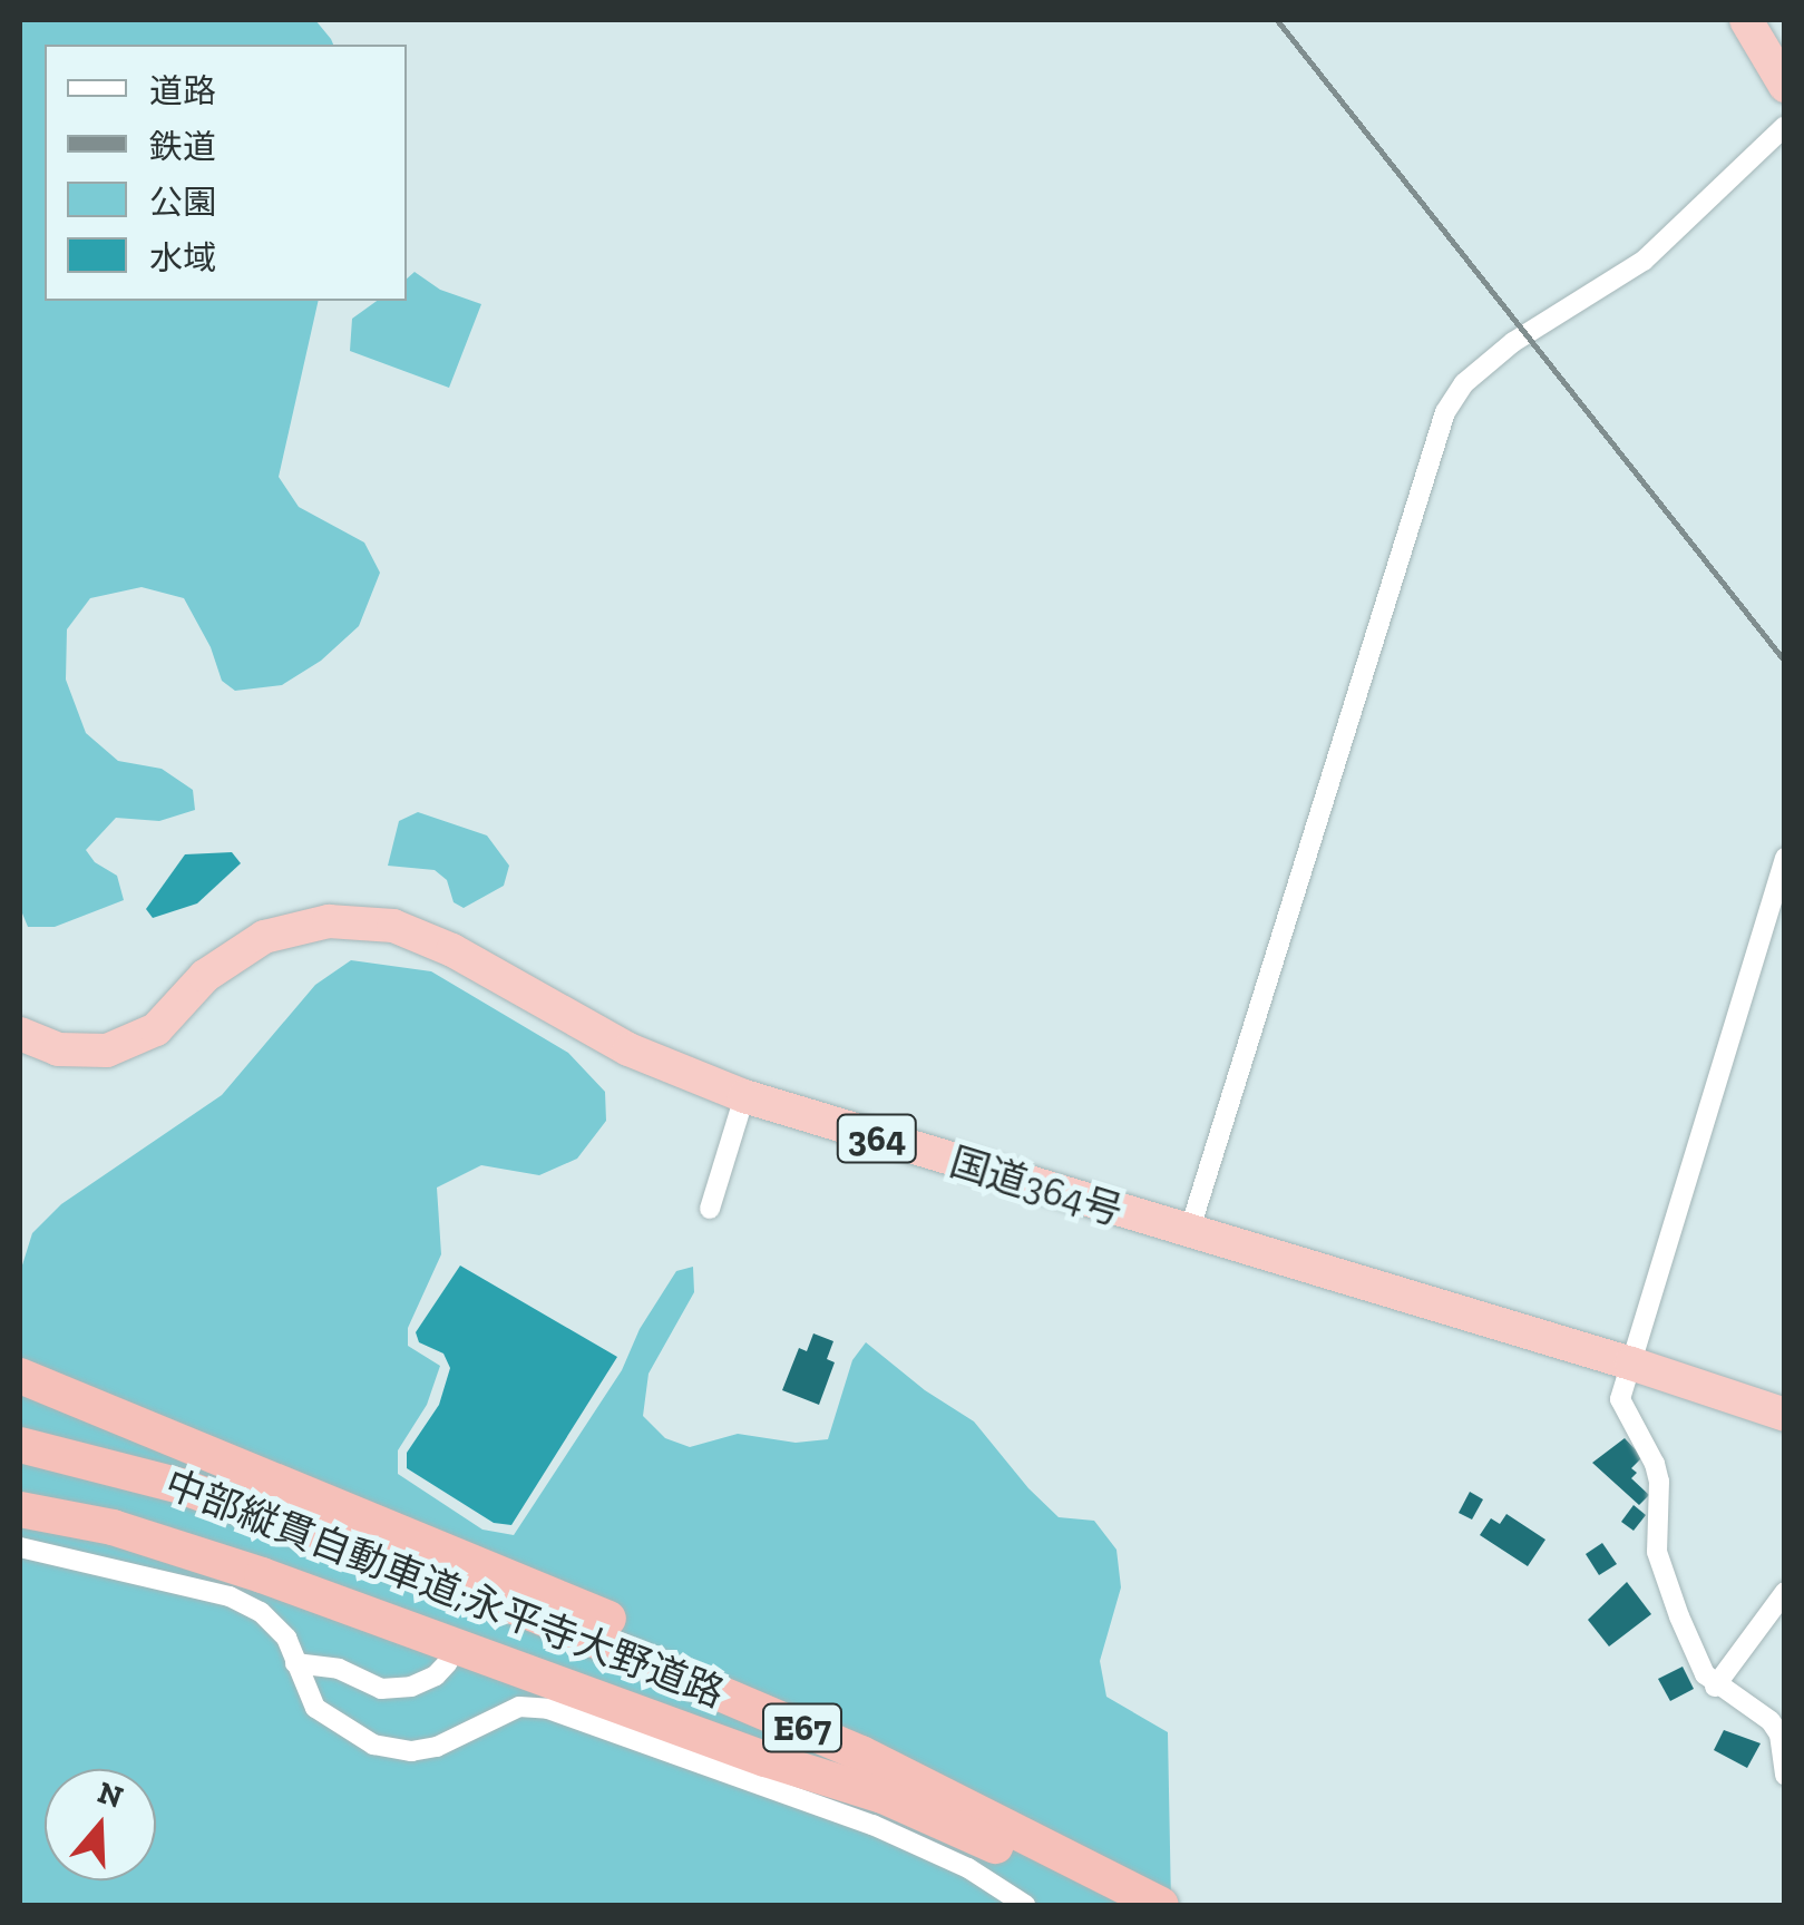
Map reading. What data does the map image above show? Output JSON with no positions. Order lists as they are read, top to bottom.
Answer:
{
  "streets": {
    "highway": [
      "364",
      "国道364号",
      "中部縦貫自動車道;永平寺大野道路",
      "E67"
    ]
  },
  "legend": [
    "道路",
    "鉄道",
    "公園",
    "水域"
  ],
  "north": "top"
}
